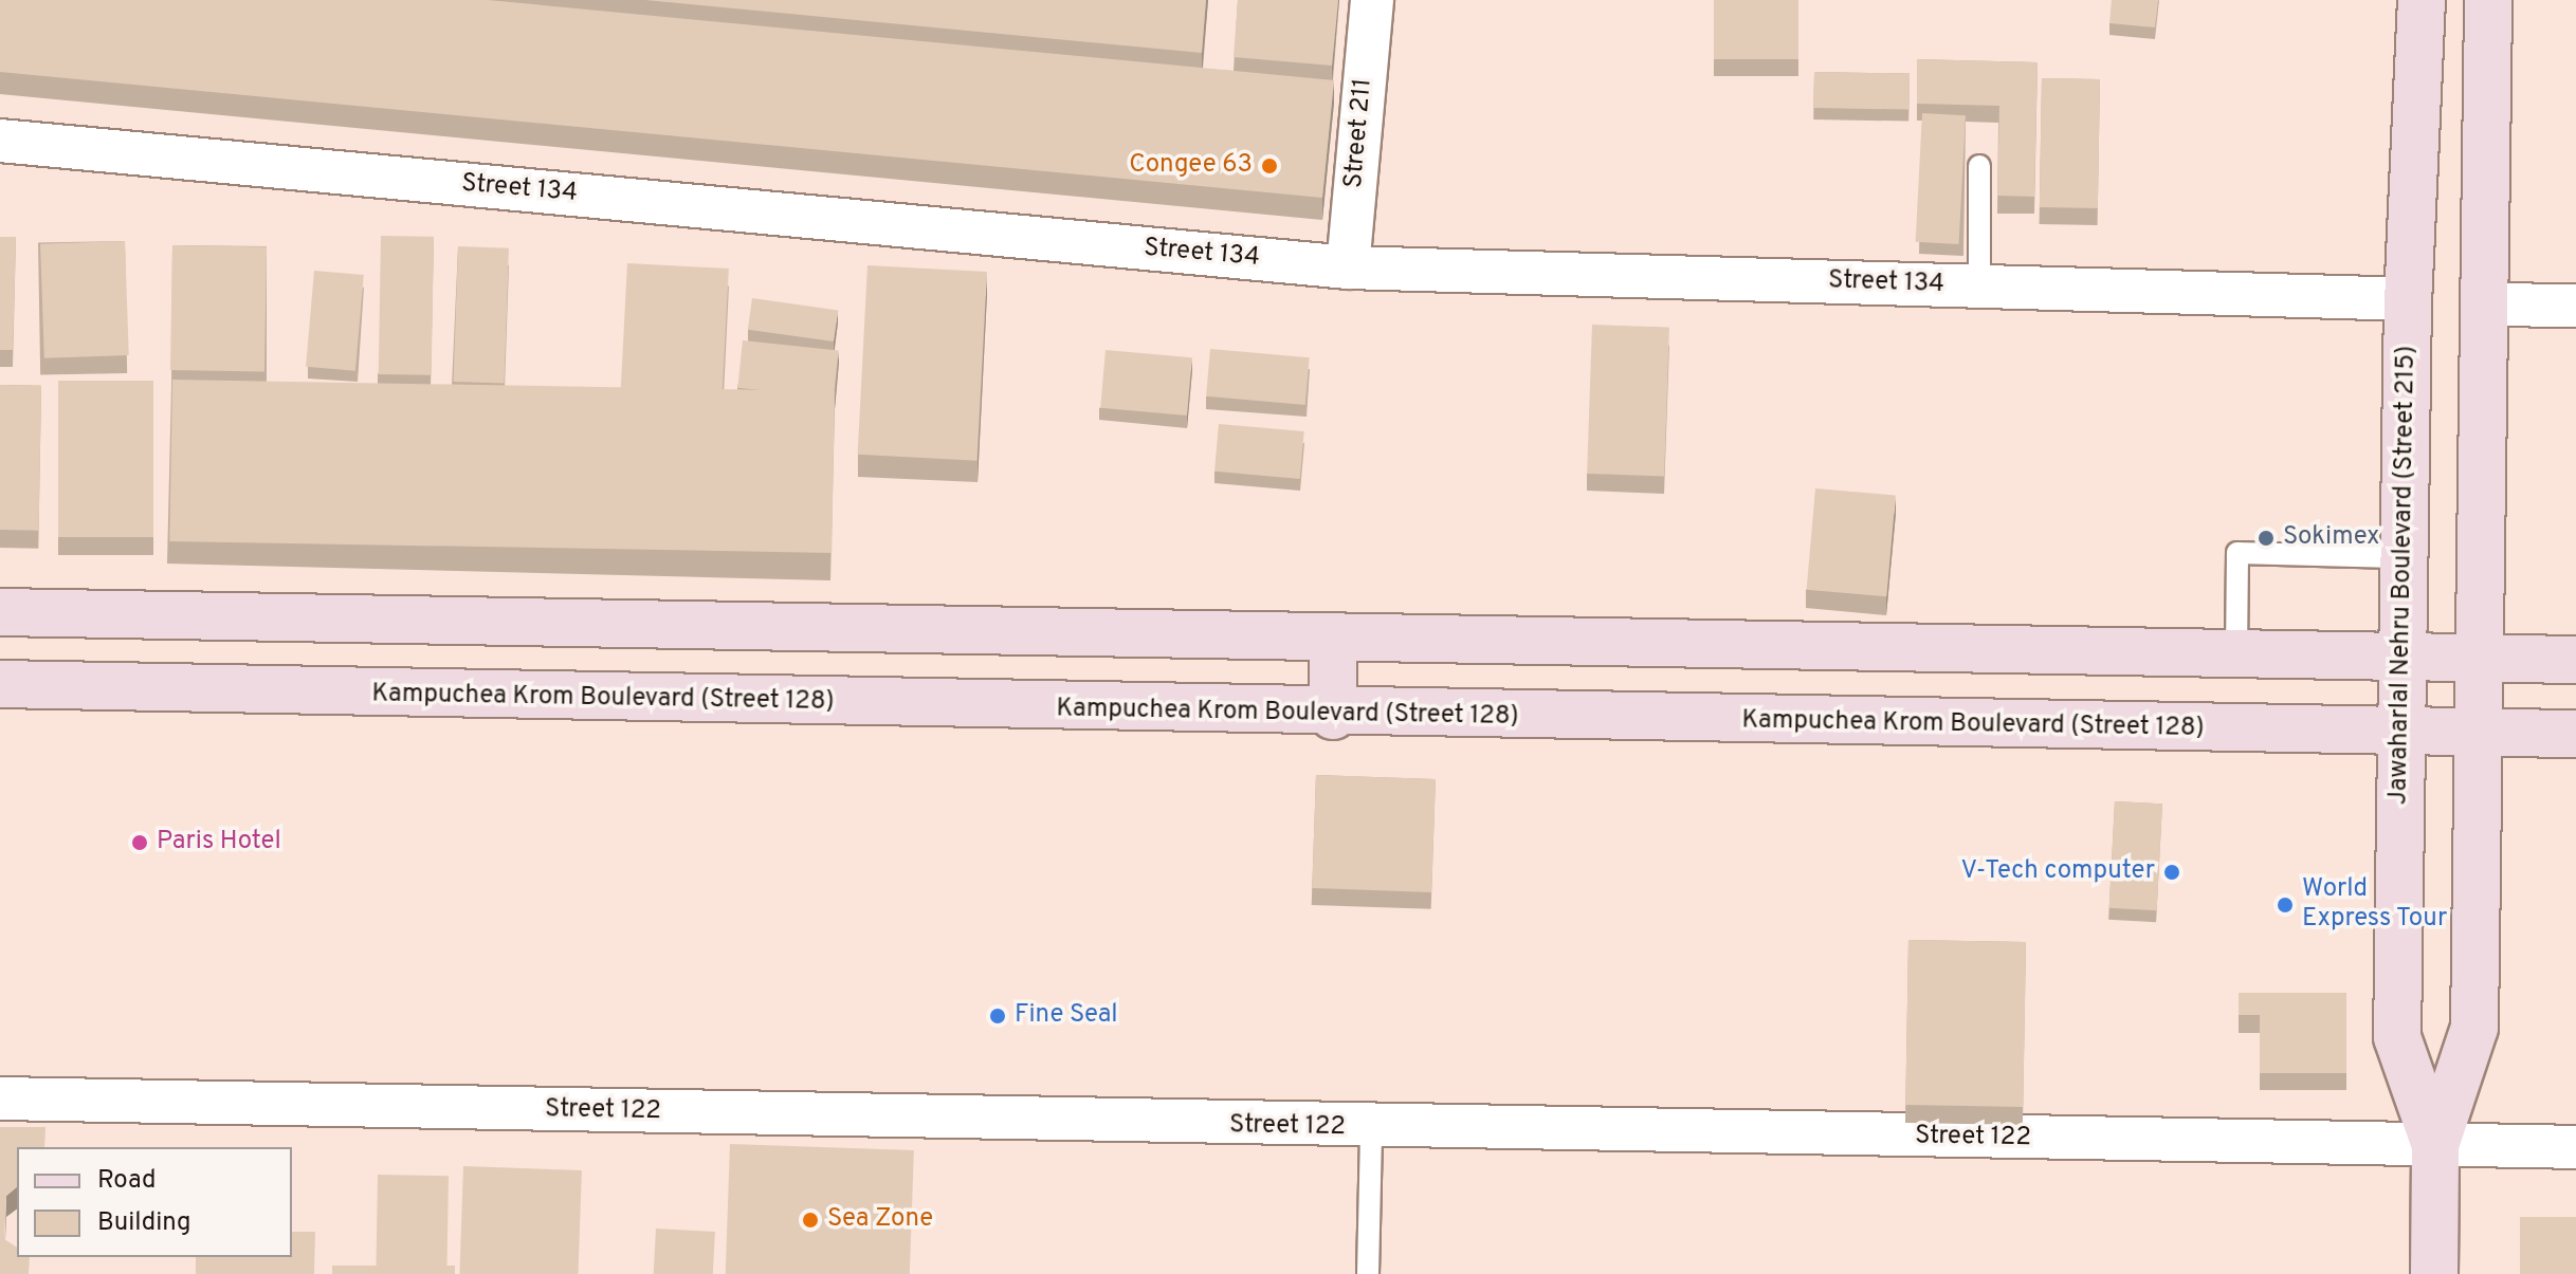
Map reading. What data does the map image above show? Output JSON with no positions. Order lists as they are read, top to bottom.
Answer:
{
  "streets": {
    "main road": ["Jawaharlal Nehru Boulevard (Street 215)", "Kampuchea Krom Boulevard (Street 128)"],
    "street": ["Street 211", "Street 134", "Street 122"]
  },
  "crossings": [
    ["Street 211", "Street 134"],
    ["Street 134", "Jawaharlal Nehru Boulevard (Street 215)"],
    ["Jawaharlal Nehru Boulevard (Street 215)", "Kampuchea Krom Boulevard (Street 128)"],
    ["Jawaharlal Nehru Boulevard (Street 215)", "Street 122"]
  ],
  "places": [
    "Congee 63",
    "Sokimex",
    "Paris Hotel",
    "V-Tech computer",
    "World Express Tour",
    "Fine Seal",
    "Sea Zone"
  ],
  "legend": ["Road", "Building"]
}
